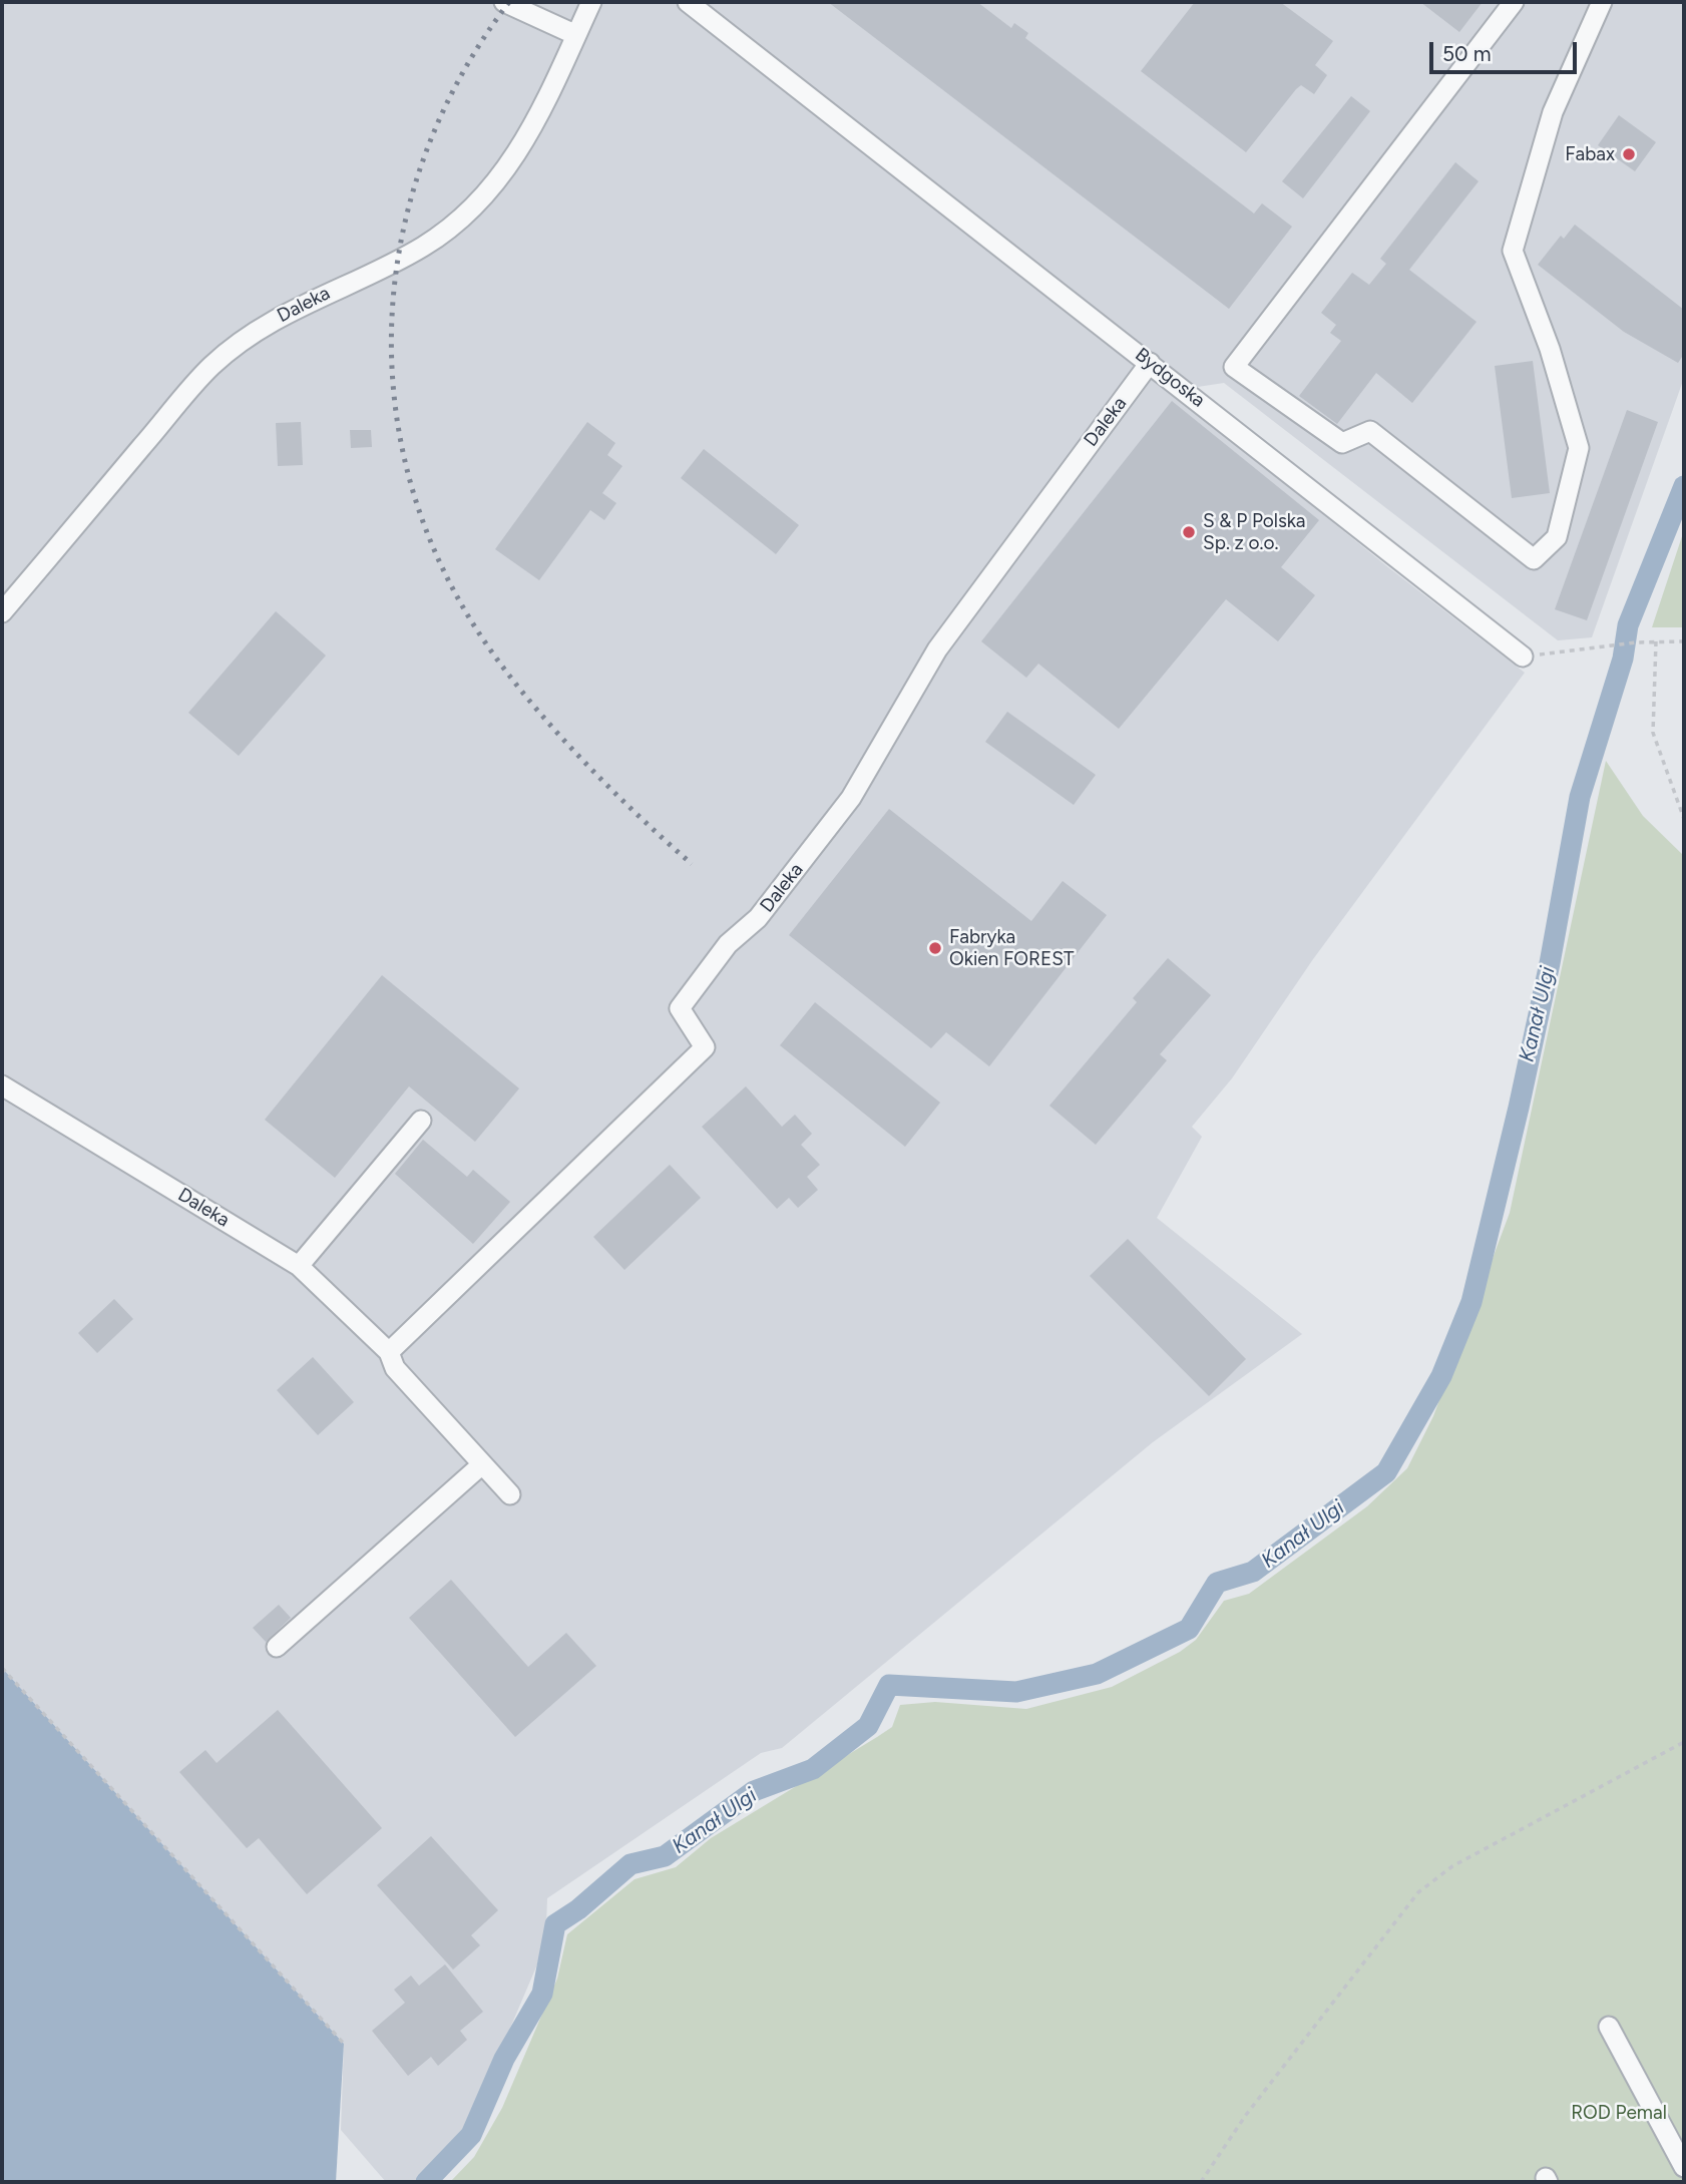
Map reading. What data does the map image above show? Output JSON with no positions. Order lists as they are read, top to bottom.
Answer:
{
  "streets": {
    "street": ["Daleka", "Bydgoska"]
  },
  "crossings": [
    ["Daleka", "Bydgoska"]
  ],
  "water": ["Kanał Ulgi"],
  "parks": ["ROD Pemal"],
  "places": ["Fabax", "S & P Polska Sp. z o.o.", "Fabryka Okien FOREST"],
  "scale_bar": "50 m"
}
